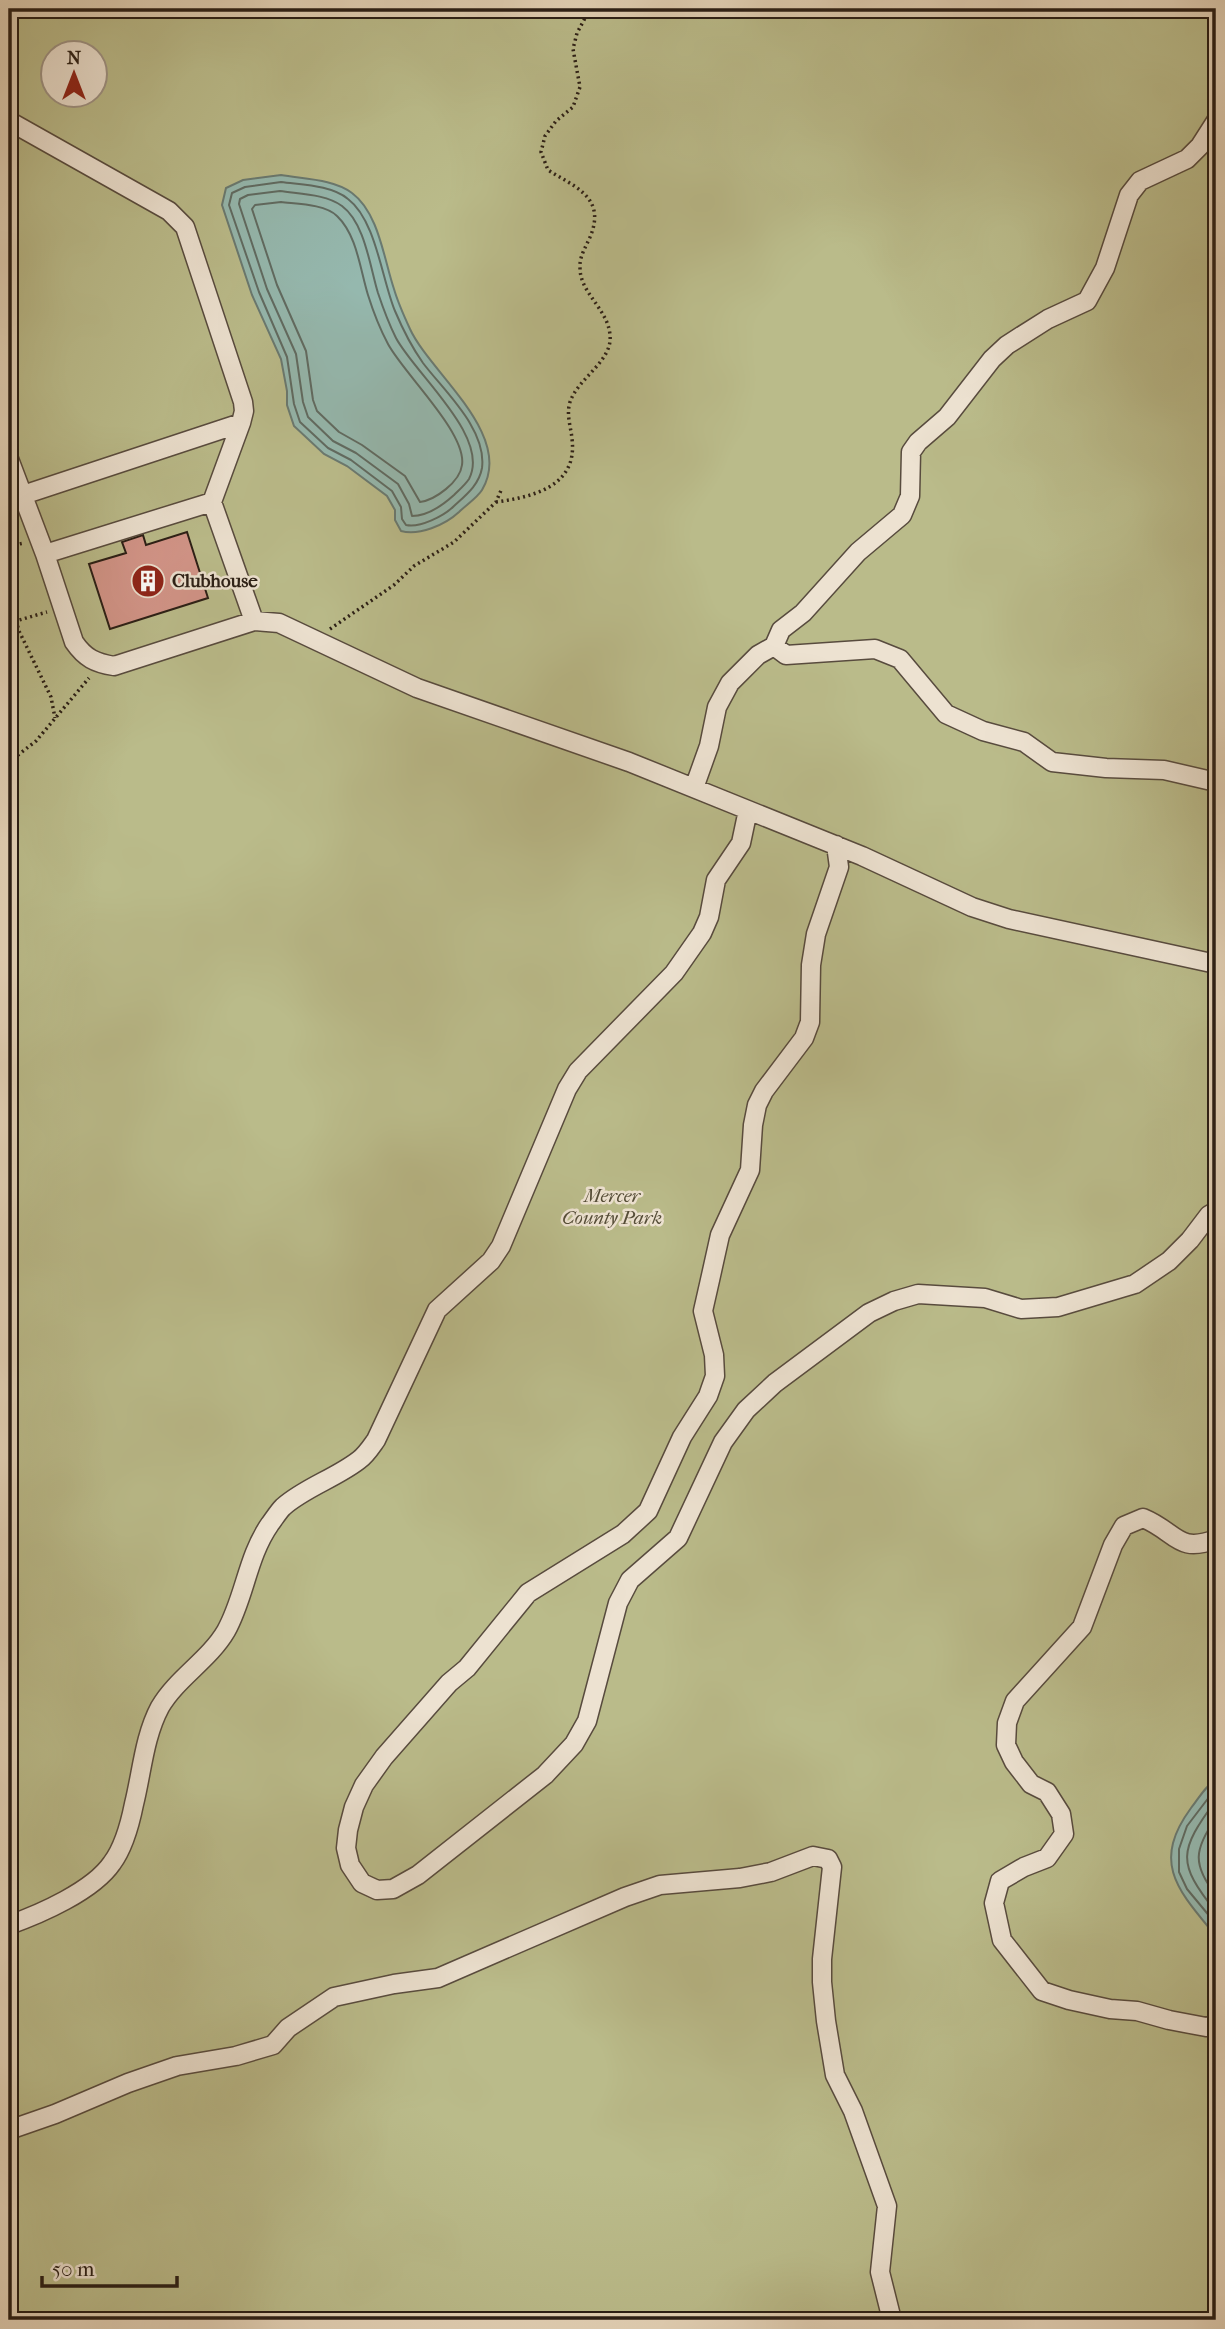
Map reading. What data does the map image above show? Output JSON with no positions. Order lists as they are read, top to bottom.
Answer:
{
  "parks": ["Mercer County Park"],
  "places": {
    "building": ["Clubhouse"]
  },
  "scale_bar": "50 m",
  "north": "top"
}
